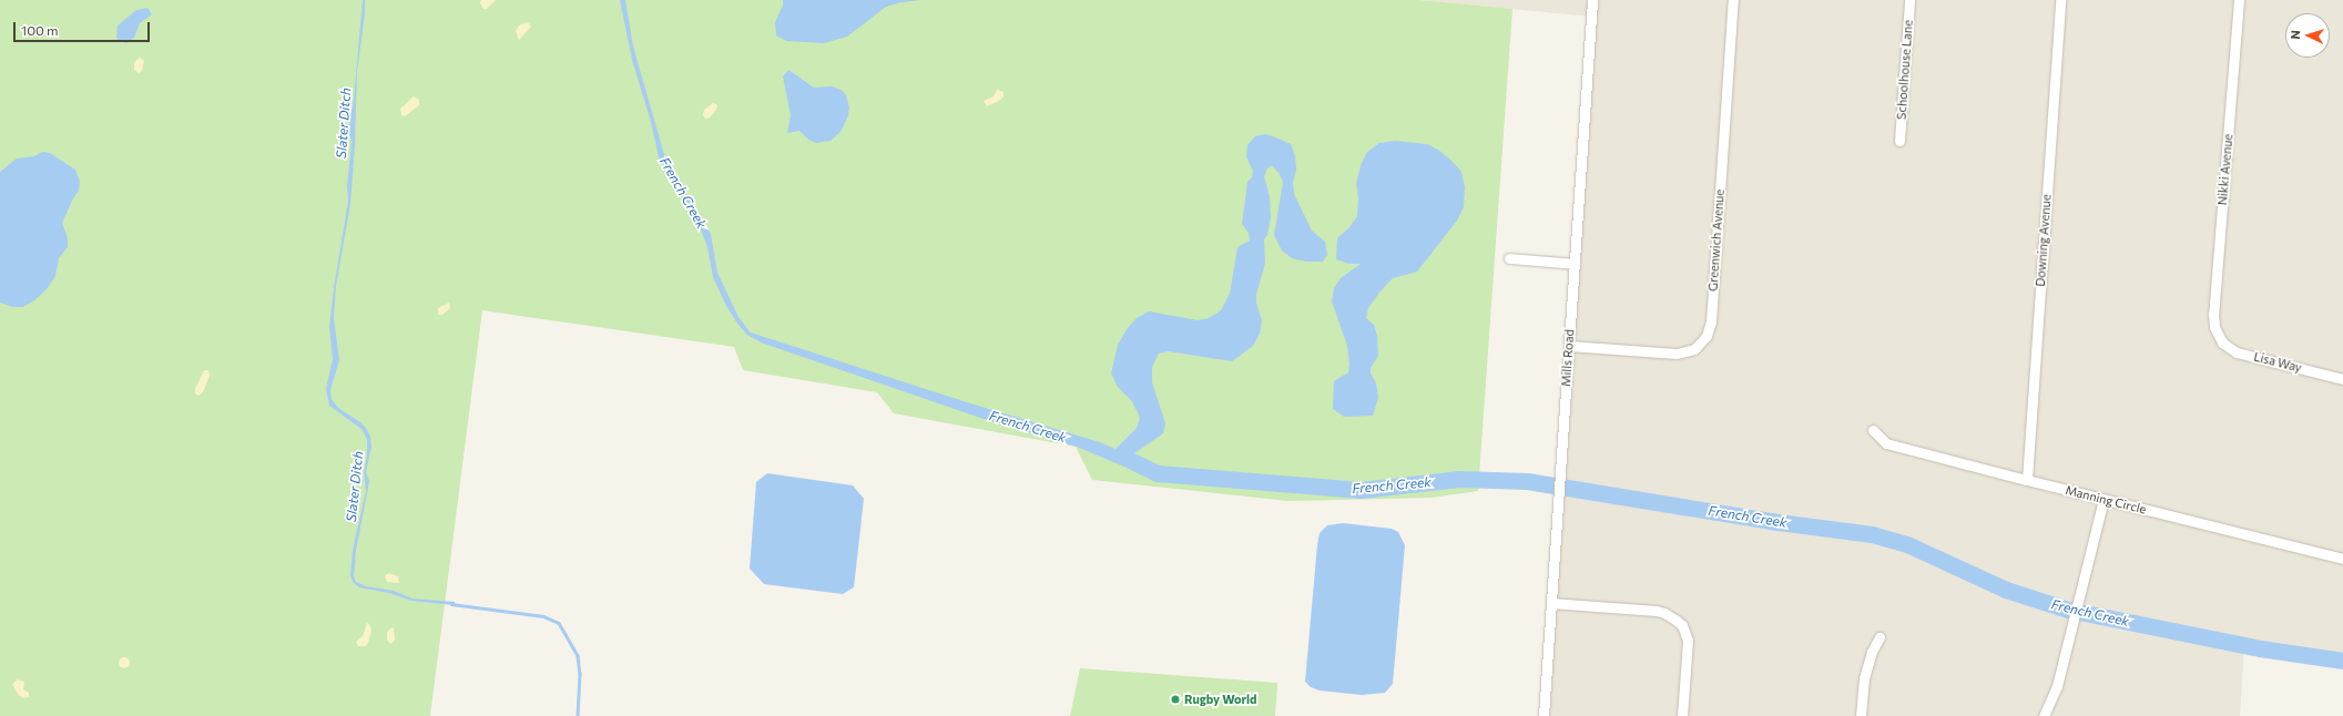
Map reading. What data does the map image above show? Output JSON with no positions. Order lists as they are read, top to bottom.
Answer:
{
  "streets": {
    "street": [
      "Schoolhouse Lane",
      "Nikki Avenue",
      "Greenwich Avenue",
      "Downing Avenue",
      "Mills Road",
      "Lisa Way",
      "Manning Circle"
    ]
  },
  "crossings": [
    ["Nikki Avenue", "Lisa Way"],
    ["Greenwich Avenue", "Mills Road"],
    ["Downing Avenue", "Manning Circle"]
  ],
  "water": ["Slater Ditch", "French Creek"],
  "places": ["Rugby World"],
  "scale_bar": "100 m",
  "north": "left"
}
